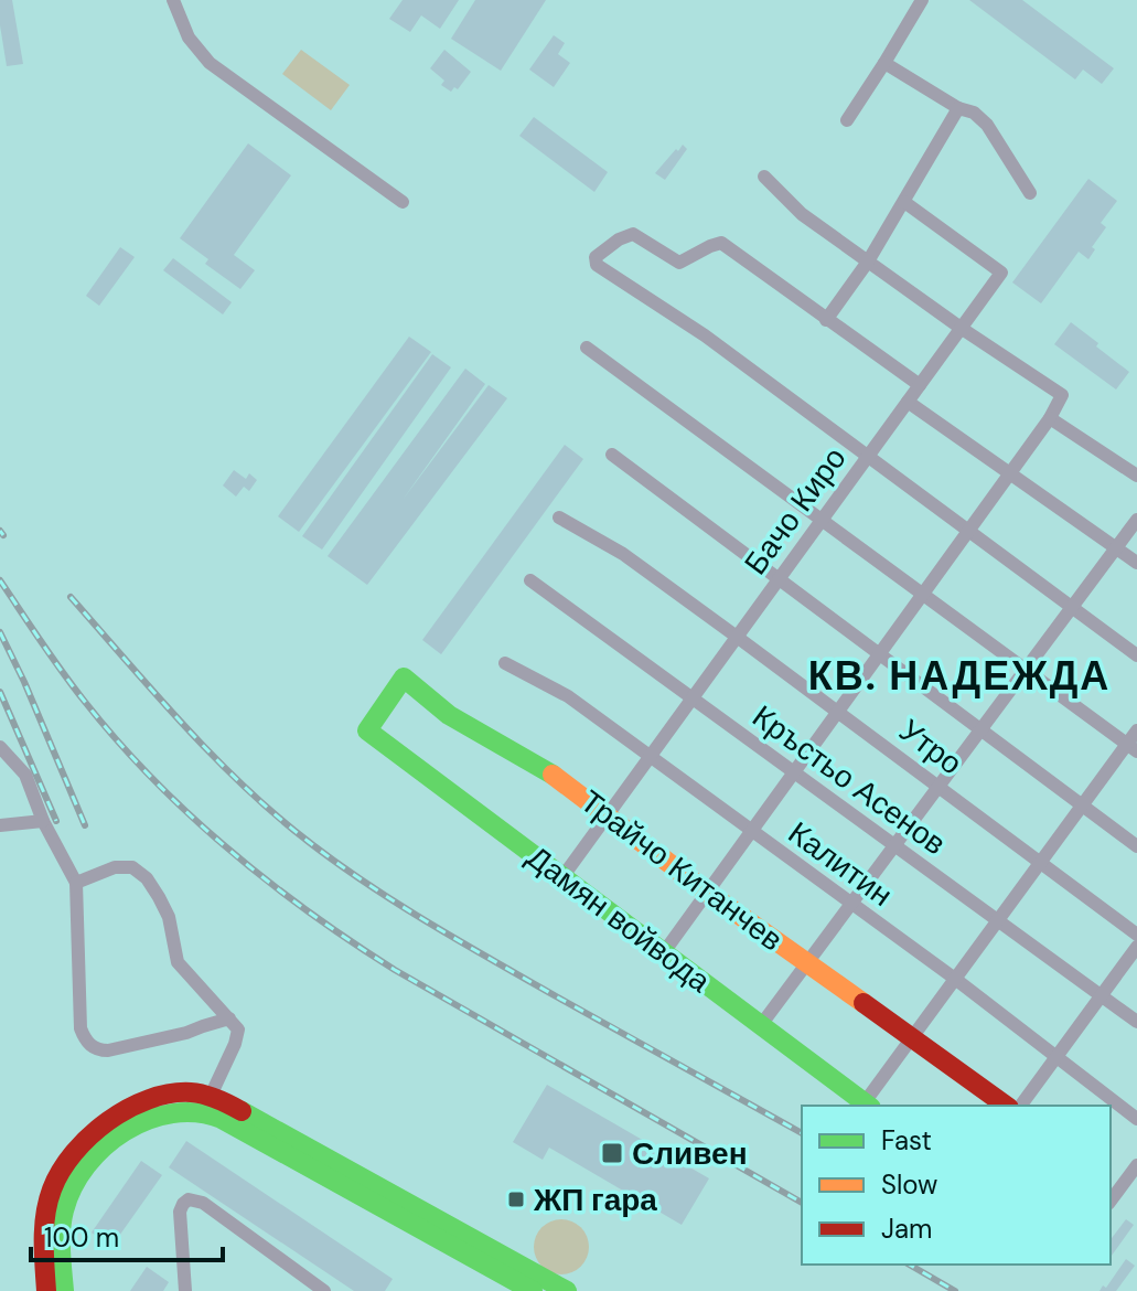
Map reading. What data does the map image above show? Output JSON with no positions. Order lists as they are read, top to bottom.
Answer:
{
  "streets": {
    "street": [
      "Бачо Киро",
      "Утро",
      "Кръстьо Асенов",
      "Калитин",
      "Трайчо Китанчев",
      "Дамян войвода"
    ]
  },
  "crossings": [
    ["Бачо Киро", "Утро"],
    ["Бачо Киро", "Кръстьо Асенов"],
    ["Бачо Киро", "Калитин"],
    ["Бачо Киро", "Трайчо Китанчев"],
    ["Бачо Киро", "Дамян войвода"],
    ["Трайчо Китанчев", "Дамян войвода"]
  ],
  "districts": ["КВ. НАДЕЖДА"],
  "places": {
    "transit": ["Сливен", "ЖП гара"]
  },
  "legend": ["Fast", "Slow", "Jam"],
  "scale_bar": "100 m"
}
